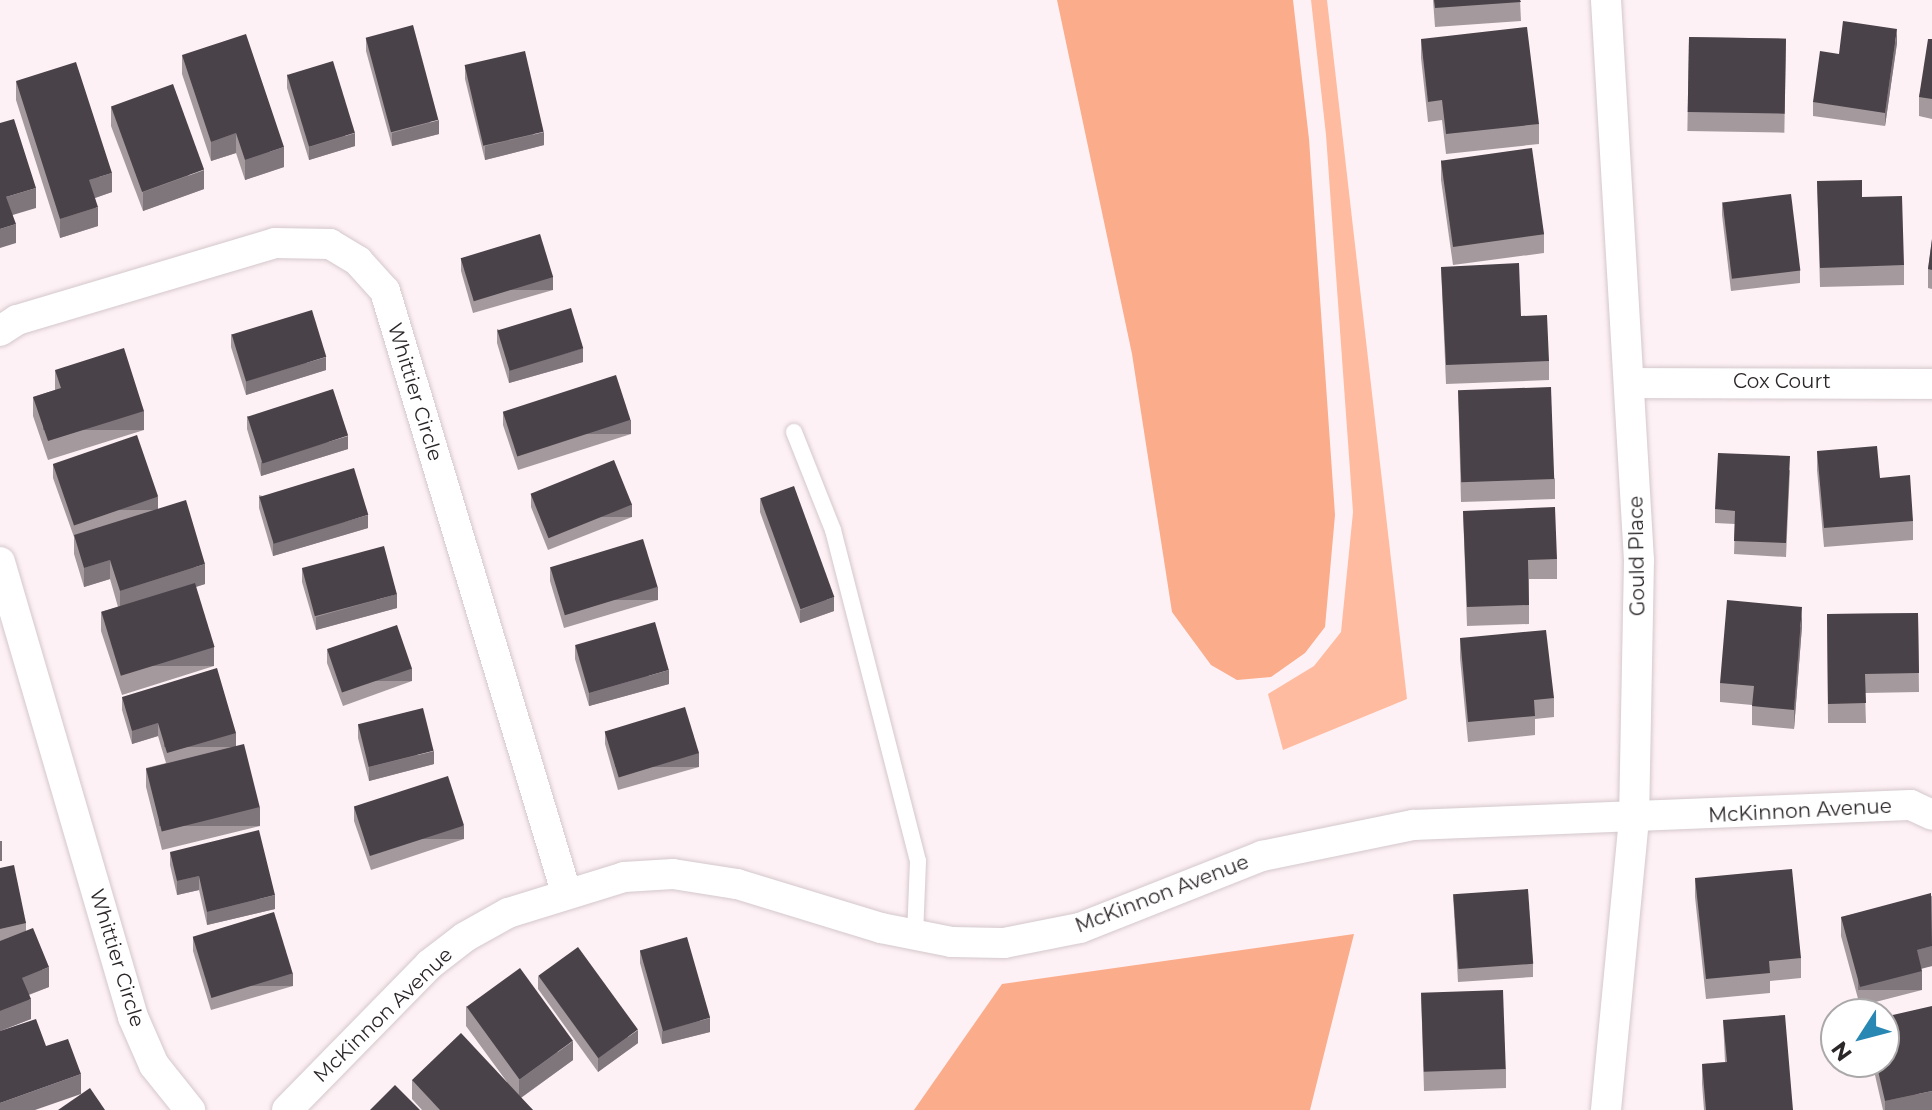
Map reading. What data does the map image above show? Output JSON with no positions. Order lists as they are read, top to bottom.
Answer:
{
  "streets": {
    "street": [
      "Cox Court",
      "Whittier Circle",
      "Gould Place",
      "McKinnon Avenue"
    ]
  },
  "crossings": [
    ["Cox Court", "Gould Place"],
    ["Whittier Circle", "McKinnon Avenue"],
    ["Gould Place", "McKinnon Avenue"]
  ],
  "north": "bottom left"
}
